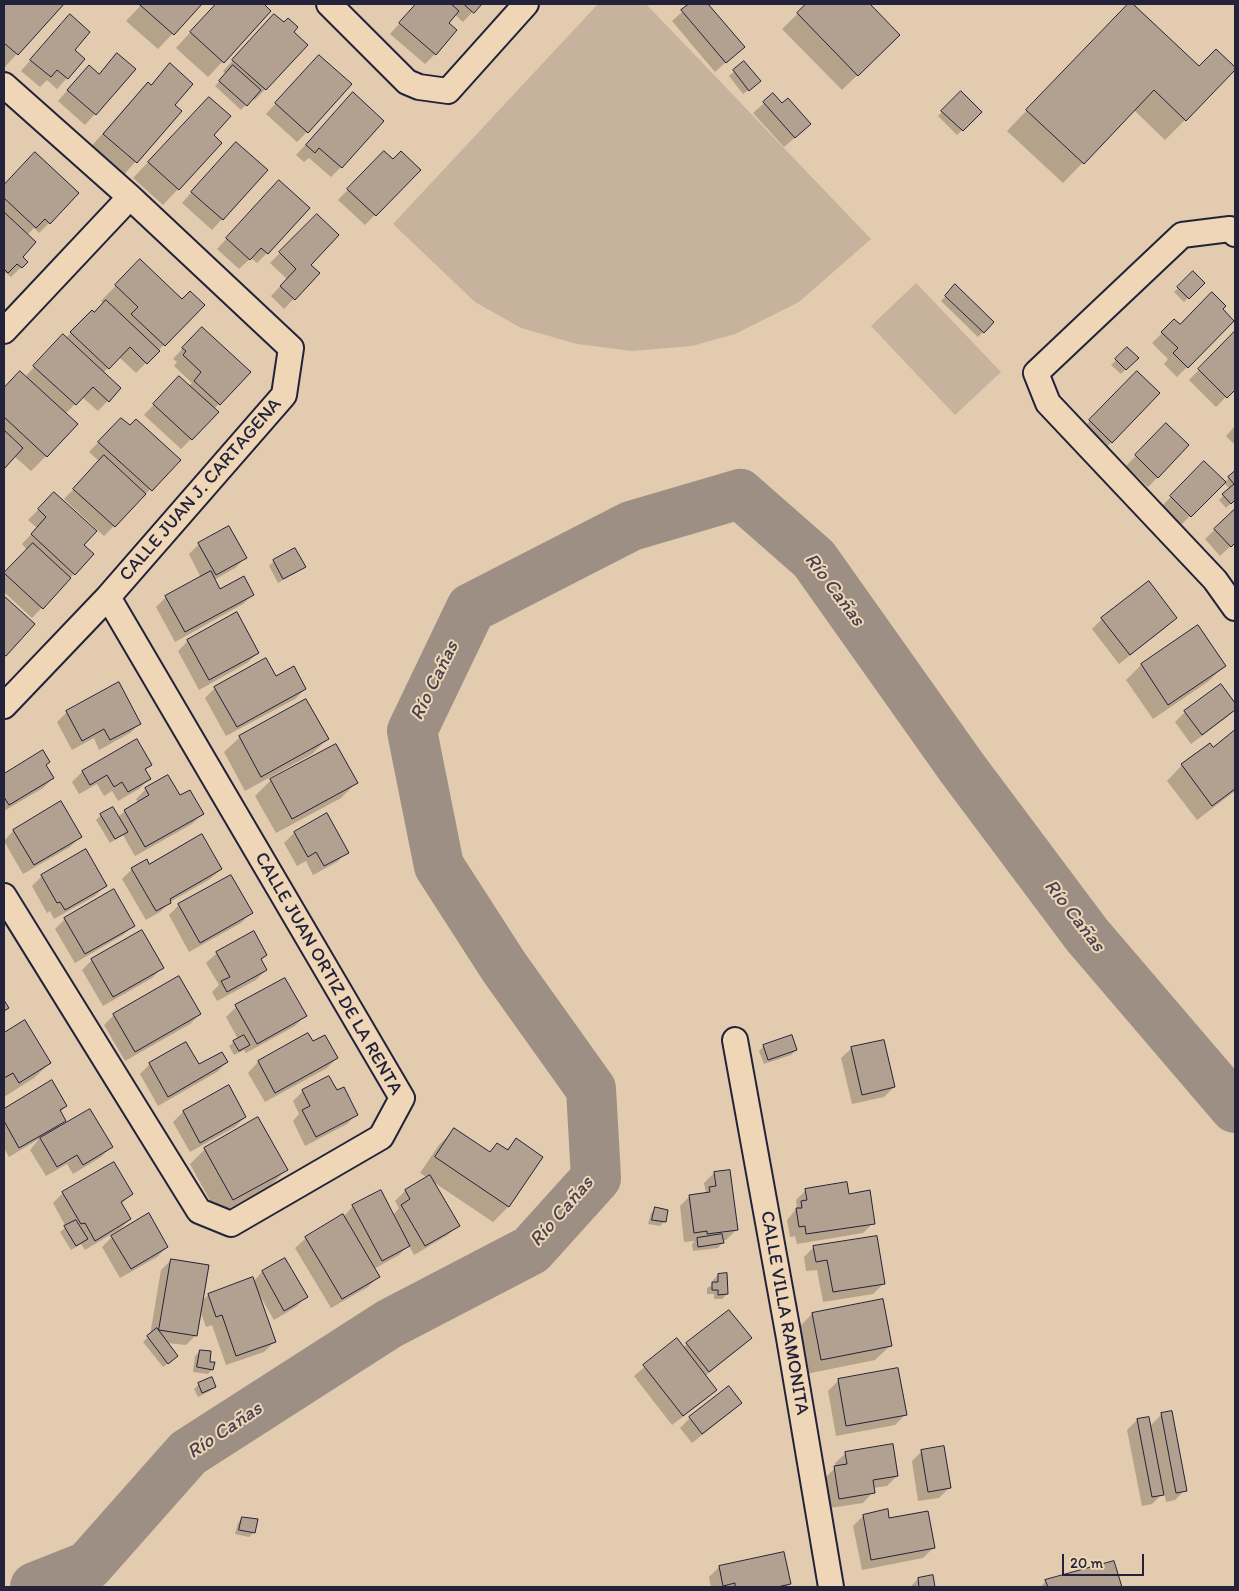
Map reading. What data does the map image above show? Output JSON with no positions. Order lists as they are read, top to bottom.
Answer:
{
  "streets": {
    "street": ["CALLE JUAN J. CARTAGENA", "CALLE JUAN ORTIZ DE LA RENTA", "CALLE VILLA RAMONITA"]
  },
  "crossings": [
    ["CALLE JUAN J. CARTAGENA", "CALLE JUAN ORTIZ DE LA RENTA"]
  ],
  "water": ["Río Cañas"],
  "scale_bar": "20 m"
}
